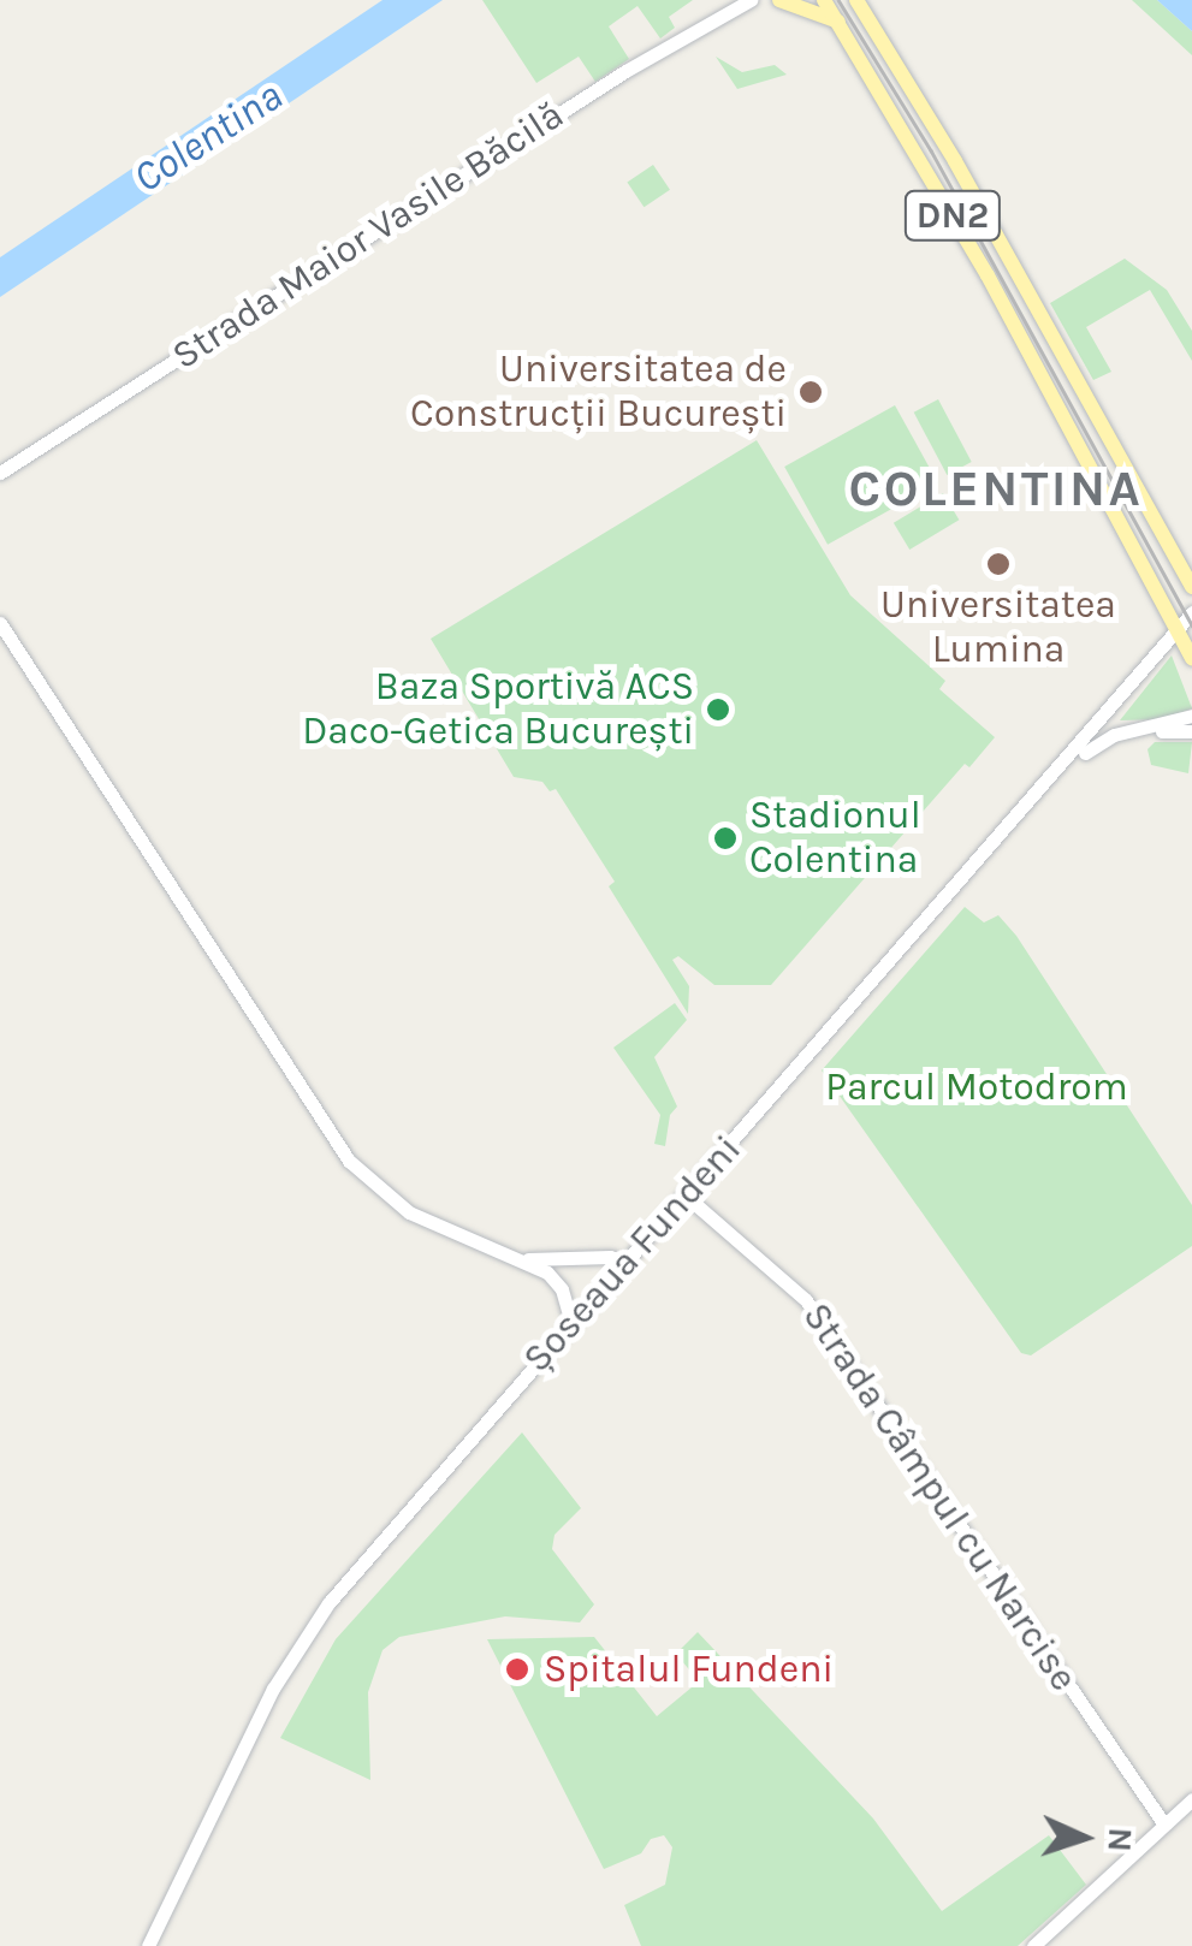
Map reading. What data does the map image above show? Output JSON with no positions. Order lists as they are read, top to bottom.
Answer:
{
  "streets": {
    "main road": [
      "DN2",
      "Strada Maior Vasile Băcilă",
      "Șoseaua Fundeni",
      "Strada Câmpul cu Narcise"
    ]
  },
  "crossings": [
    ["DN2", "Șoseaua Fundeni"],
    ["Șoseaua Fundeni", "Strada Câmpul cu Narcise"]
  ],
  "districts": ["COLENTINA"],
  "water": ["Colentina"],
  "parks": ["Parcul Motodrom"],
  "places": [
    "Universitatea de Construcții București",
    "Universitatea Lumina",
    "Baza Sportivă ACS Daco-Getica București",
    "Stadionul Colentina",
    "Spitalul Fundeni"
  ],
  "north": "right"
}
